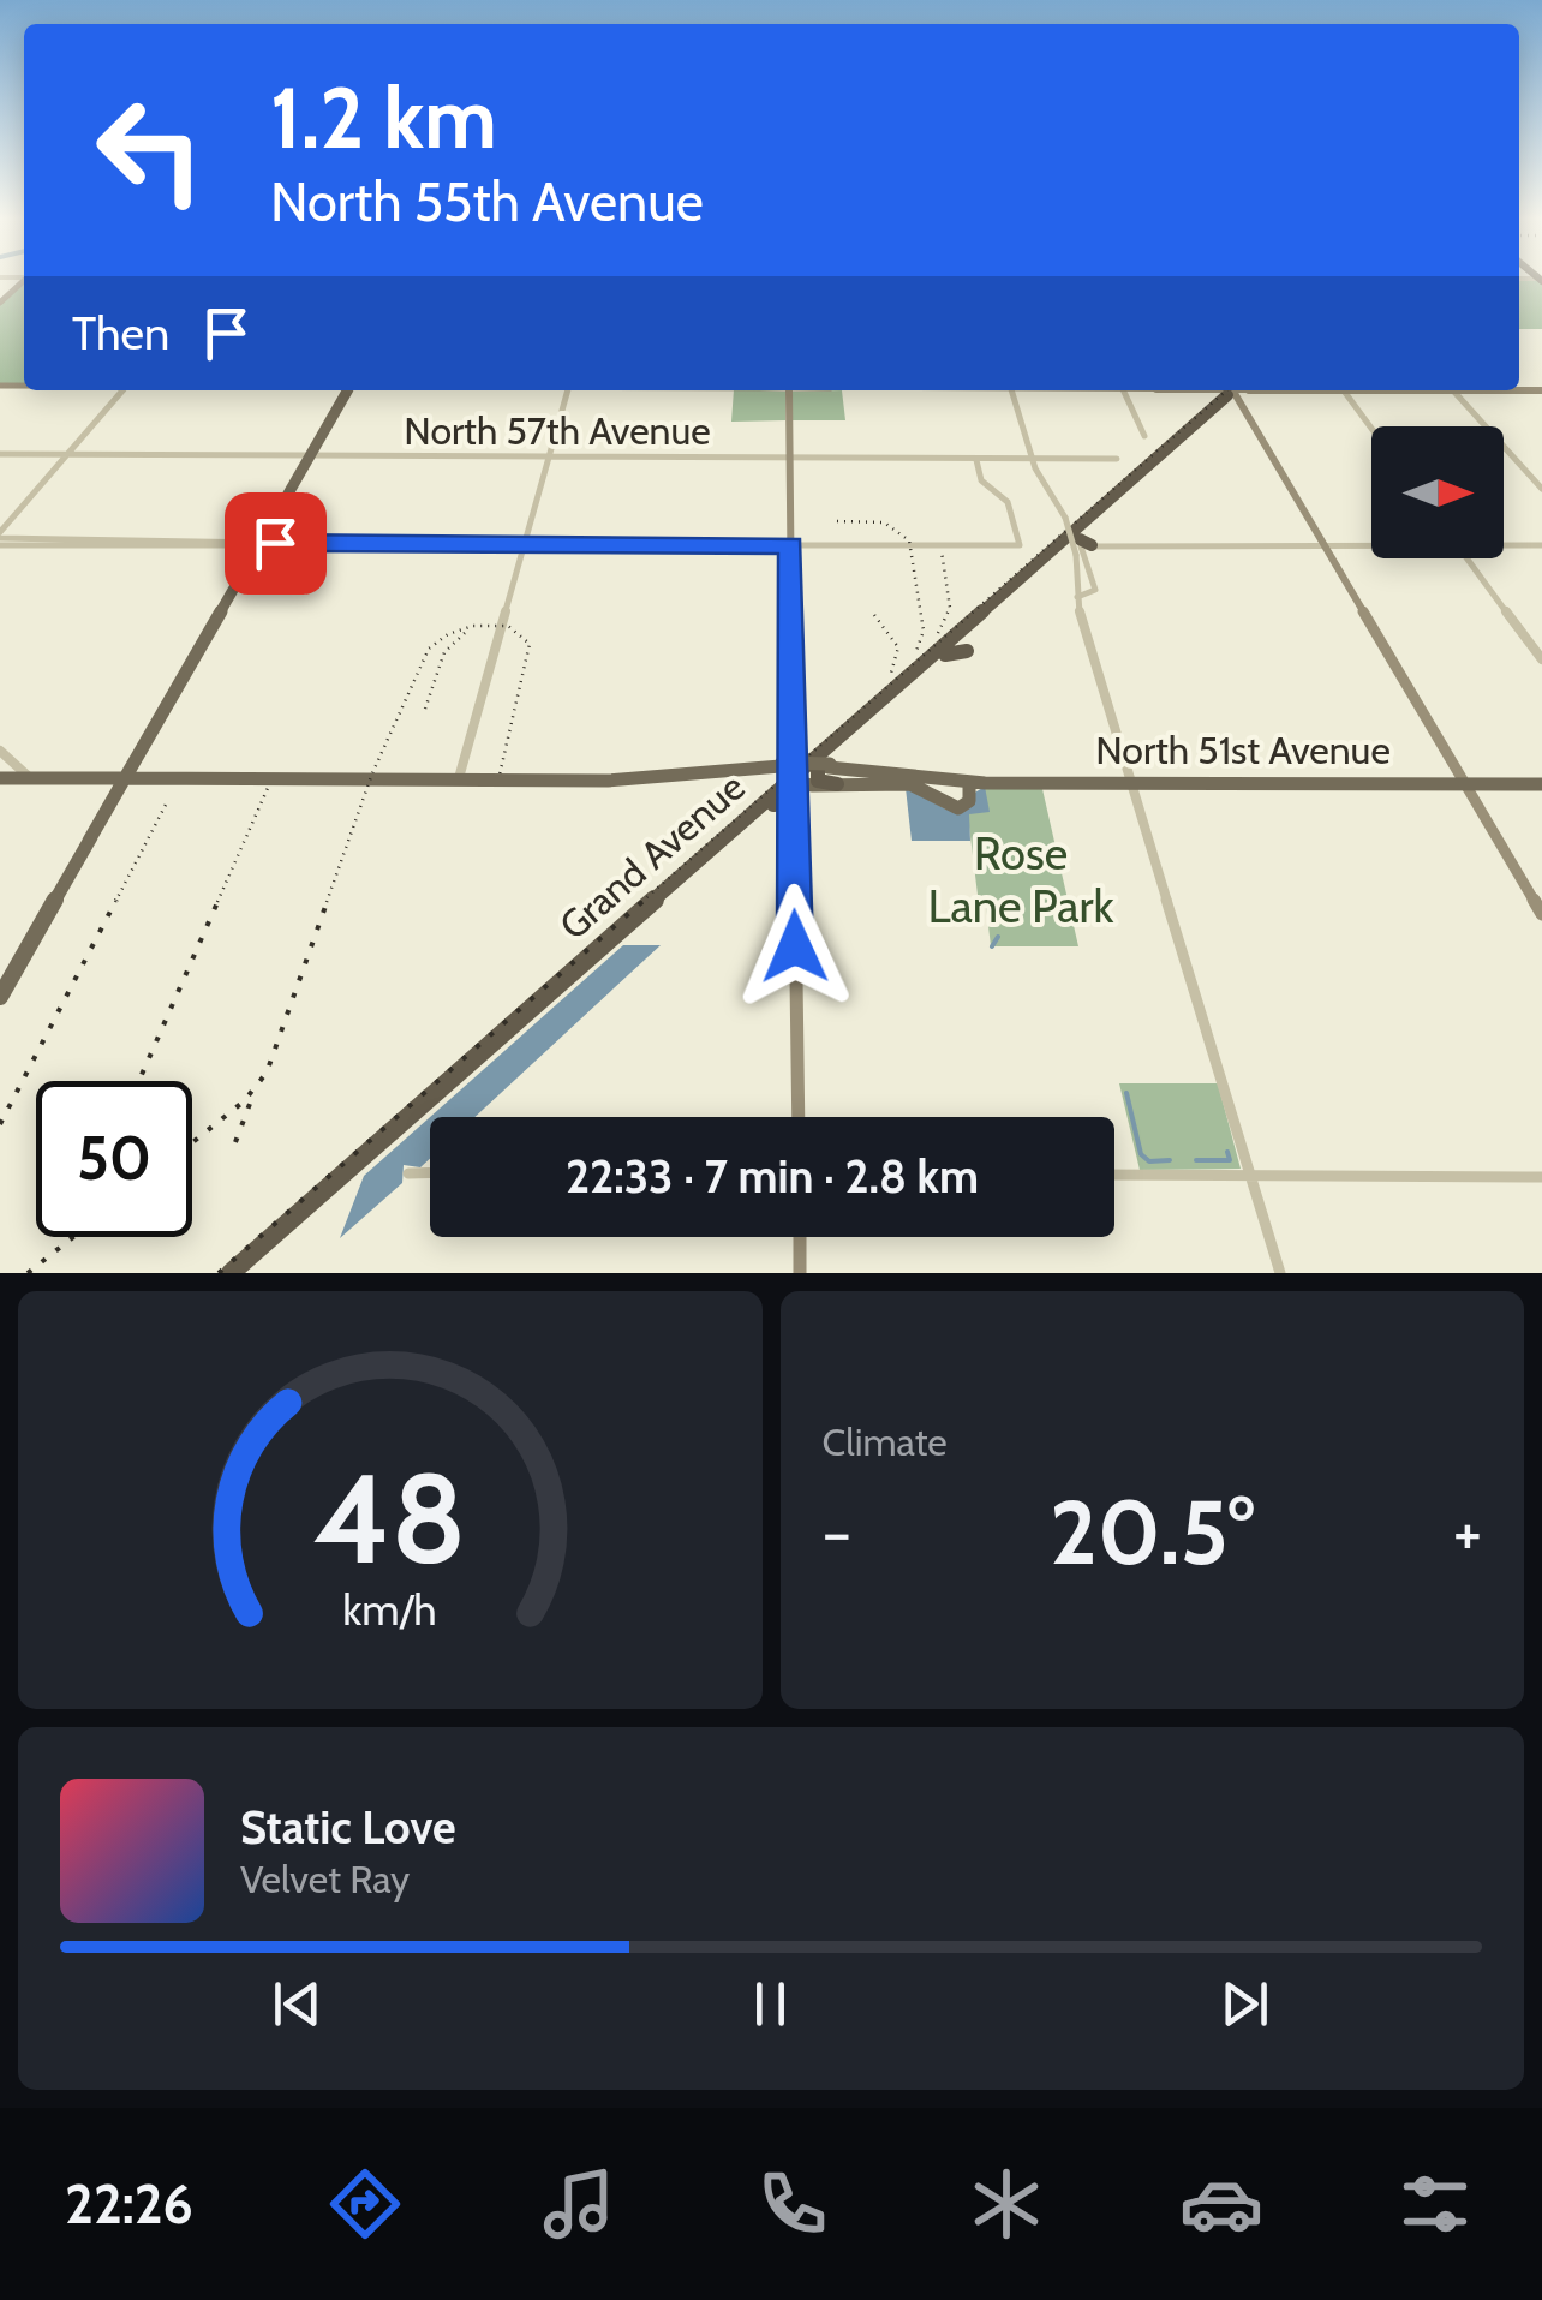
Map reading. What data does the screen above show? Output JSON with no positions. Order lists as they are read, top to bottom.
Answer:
{
  "streets": {
    "highway": ["Grand Avenue"],
    "main road": ["North 51st Avenue"],
    "street": ["North 57th Avenue"]
  },
  "crossings": [
    ["North 51st Avenue", "Grand Avenue"]
  ],
  "parks": ["Rose Lane Park"],
  "north": "right",
  "page": {
    "turn": ["1.2 km", "North 55th Avenue"],
    "then": "Then",
    "limit": "50",
    "trip": "22:33 · 7 min · 2.8 km",
    "tile": "Climate",
    "heat": ["−", "20.5°", "+"],
    "song": ["Static Love", "Velvet Ray"],
    "tabs": "22:26",
    "gauge": ["48", "km/h"]
  }
}
